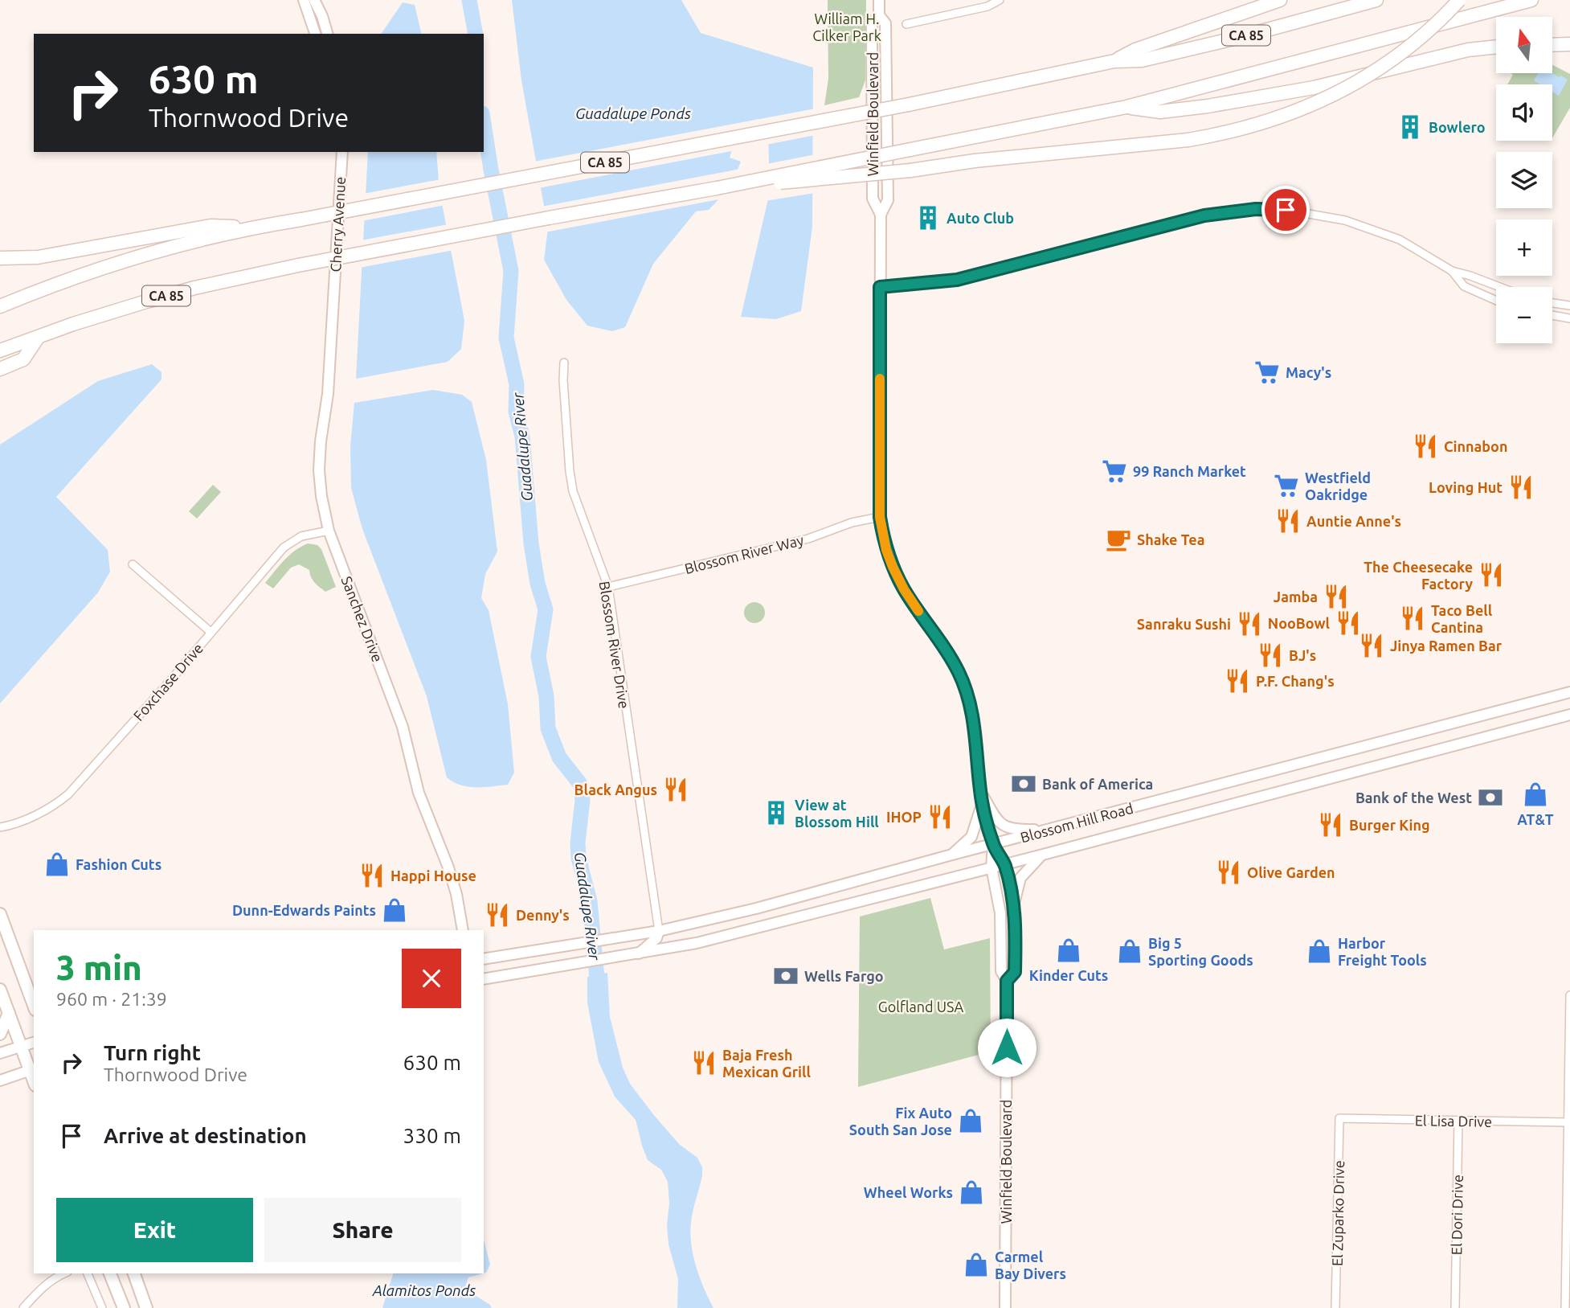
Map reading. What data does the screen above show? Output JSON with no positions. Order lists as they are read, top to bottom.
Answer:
{
  "streets": {
    "highway": ["CA 85"],
    "main road": [
      "Winfield Boulevard",
      "Cherry Avenue",
      "Sanchez Drive",
      "Blossom Hill Road"
    ],
    "street": [
      "Blossom River Way",
      "Blossom River Drive",
      "Foxchase Drive",
      "El Lisa Drive",
      "El Zuparko Drive",
      "El Dori Drive"
    ]
  },
  "crossings": [
    ["Winfield Boulevard", "Blossom River Way"],
    ["Winfield Boulevard", "Blossom Hill Road"],
    ["Cherry Avenue", "Sanchez Drive"],
    ["Blossom River Way", "Blossom River Drive"],
    ["Sanchez Drive", "Foxchase Drive"],
    ["Blossom River Drive", "Blossom Hill Road"],
    ["El Lisa Drive", "El Zuparko Drive"],
    ["El Lisa Drive", "El Dori Drive"]
  ],
  "water": ["Guadalupe Ponds", "Guadalupe River", "Alamitos Ponds"],
  "parks": ["William H. Cilker Park", "Golfland USA"],
  "places": {
    "building": ["Bowlero", "Auto Club", "View at Blossom Hill"],
    "supermarket": ["Macy's", "99 Ranch Market", "Westfield Oakridge"],
    "restaurant": [
      "Cinnabon",
      "Loving Hut",
      "Auntie Anne's",
      "The Cheesecake Factory",
      "Jamba",
      "Taco Bell Cantina",
      "NooBowl",
      "Sanraku Sushi",
      "Jinya Ramen Bar",
      "BJ's",
      "P.F. Chang's",
      "Black Angus",
      "IHOP",
      "Burger King",
      "Olive Garden",
      "Happi House",
      "Denny's",
      "Baja Fresh Mexican Grill"
    ],
    "cafe": ["Shake Tea"],
    "bank": ["Bank of America", "Bank of the West", "Wells Fargo"],
    "shop": [
      "AT&T",
      "Fashion Cuts",
      "Dunn-Edwards Paints",
      "Kinder Cuts",
      "Big 5 Sporting Goods",
      "Harbor Freight Tools",
      "Fix Auto South San Jose",
      "Wheel Works",
      "Carmel Bay Divers"
    ]
  },
  "north": "top",
  "page": {
    "map_buttons": ["+", "−"],
    "turn": ["630 m", "Thornwood Drive"],
    "heading": ["3 min", "960 m · 21:39"],
    "list": [
      {
        "name": "Turn right",
        "note": "Thornwood Drive",
        "value": "630 m"
      },
      {
        "name": "Arrive at destination",
        "value": "330 m"
      }
    ],
    "buttons": ["Exit", "Share"]
  }
}
